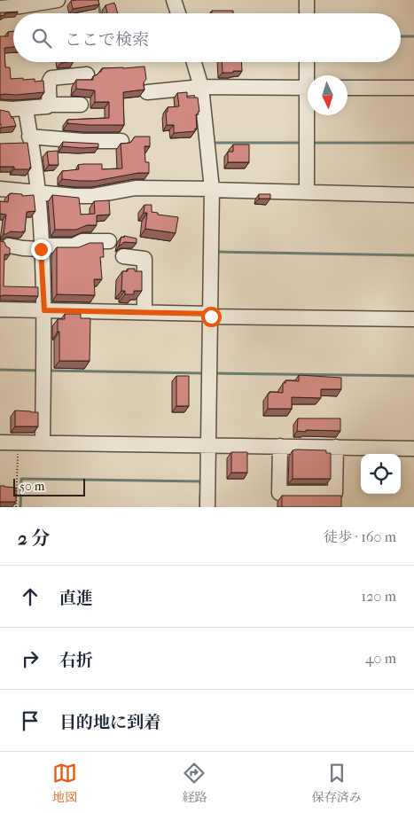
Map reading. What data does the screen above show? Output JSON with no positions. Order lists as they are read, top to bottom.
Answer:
{
  "scale_bar": "50 m",
  "north": "bottom",
  "page": {
    "search": "ここで検索",
    "scale": "50 m",
    "heading": ["2 分", "徒歩 · 160 m"],
    "list": [
      ["直進", "120 m"],
      ["右折", "40 m"],
      "目的地に到着"
    ],
    "nav": ["地図", "経路", "保存済み"]
  }
}
